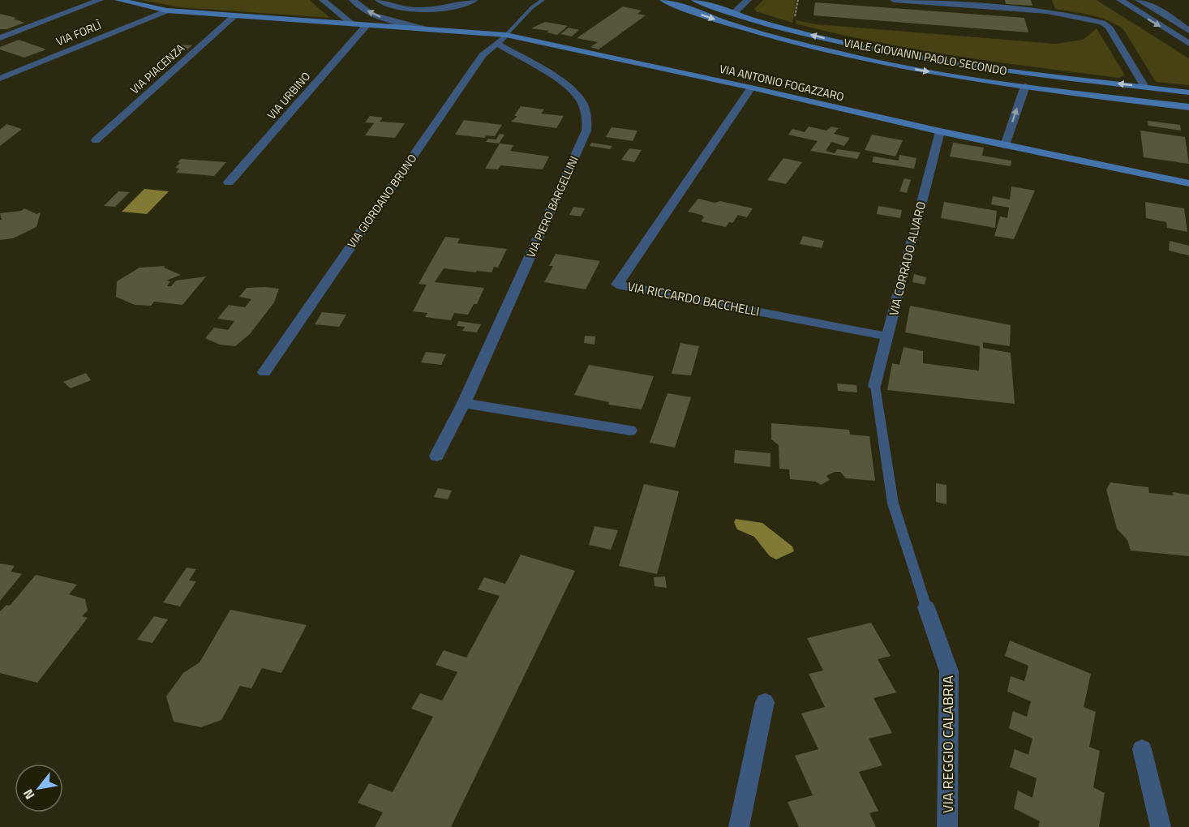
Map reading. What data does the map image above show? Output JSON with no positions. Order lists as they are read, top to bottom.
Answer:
{
  "streets": {
    "street": [
      "VIA FORLÌ",
      "VIALE GIOVANNI PAOLO SECONDO",
      "VIA PIACENZA",
      "VIA ANTONIO FOGAZZARO",
      "VIA URBINO",
      "VIA GIORDANO BRUNO",
      "VIA PIERO BARGELLINI",
      "VIA CORRADO ALVARO",
      "VIA RICCARDO BACCHELLI",
      "VIA REGGIO CALABRIA"
    ]
  },
  "crossings": [
    ["VIA FORLÌ", "VIA ANTONIO FOGAZZARO"],
    ["VIA PIACENZA", "VIA ANTONIO FOGAZZARO"],
    ["VIA ANTONIO FOGAZZARO", "VIA URBINO"],
    ["VIA ANTONIO FOGAZZARO", "VIA GIORDANO BRUNO"],
    ["VIA ANTONIO FOGAZZARO", "VIA PIERO BARGELLINI"],
    ["VIA ANTONIO FOGAZZARO", "VIA CORRADO ALVARO"],
    ["VIA ANTONIO FOGAZZARO", "VIA RICCARDO BACCHELLI"],
    ["VIA GIORDANO BRUNO", "VIA PIERO BARGELLINI"],
    ["VIA CORRADO ALVARO", "VIA RICCARDO BACCHELLI"]
  ],
  "north": "bottom left"
}
